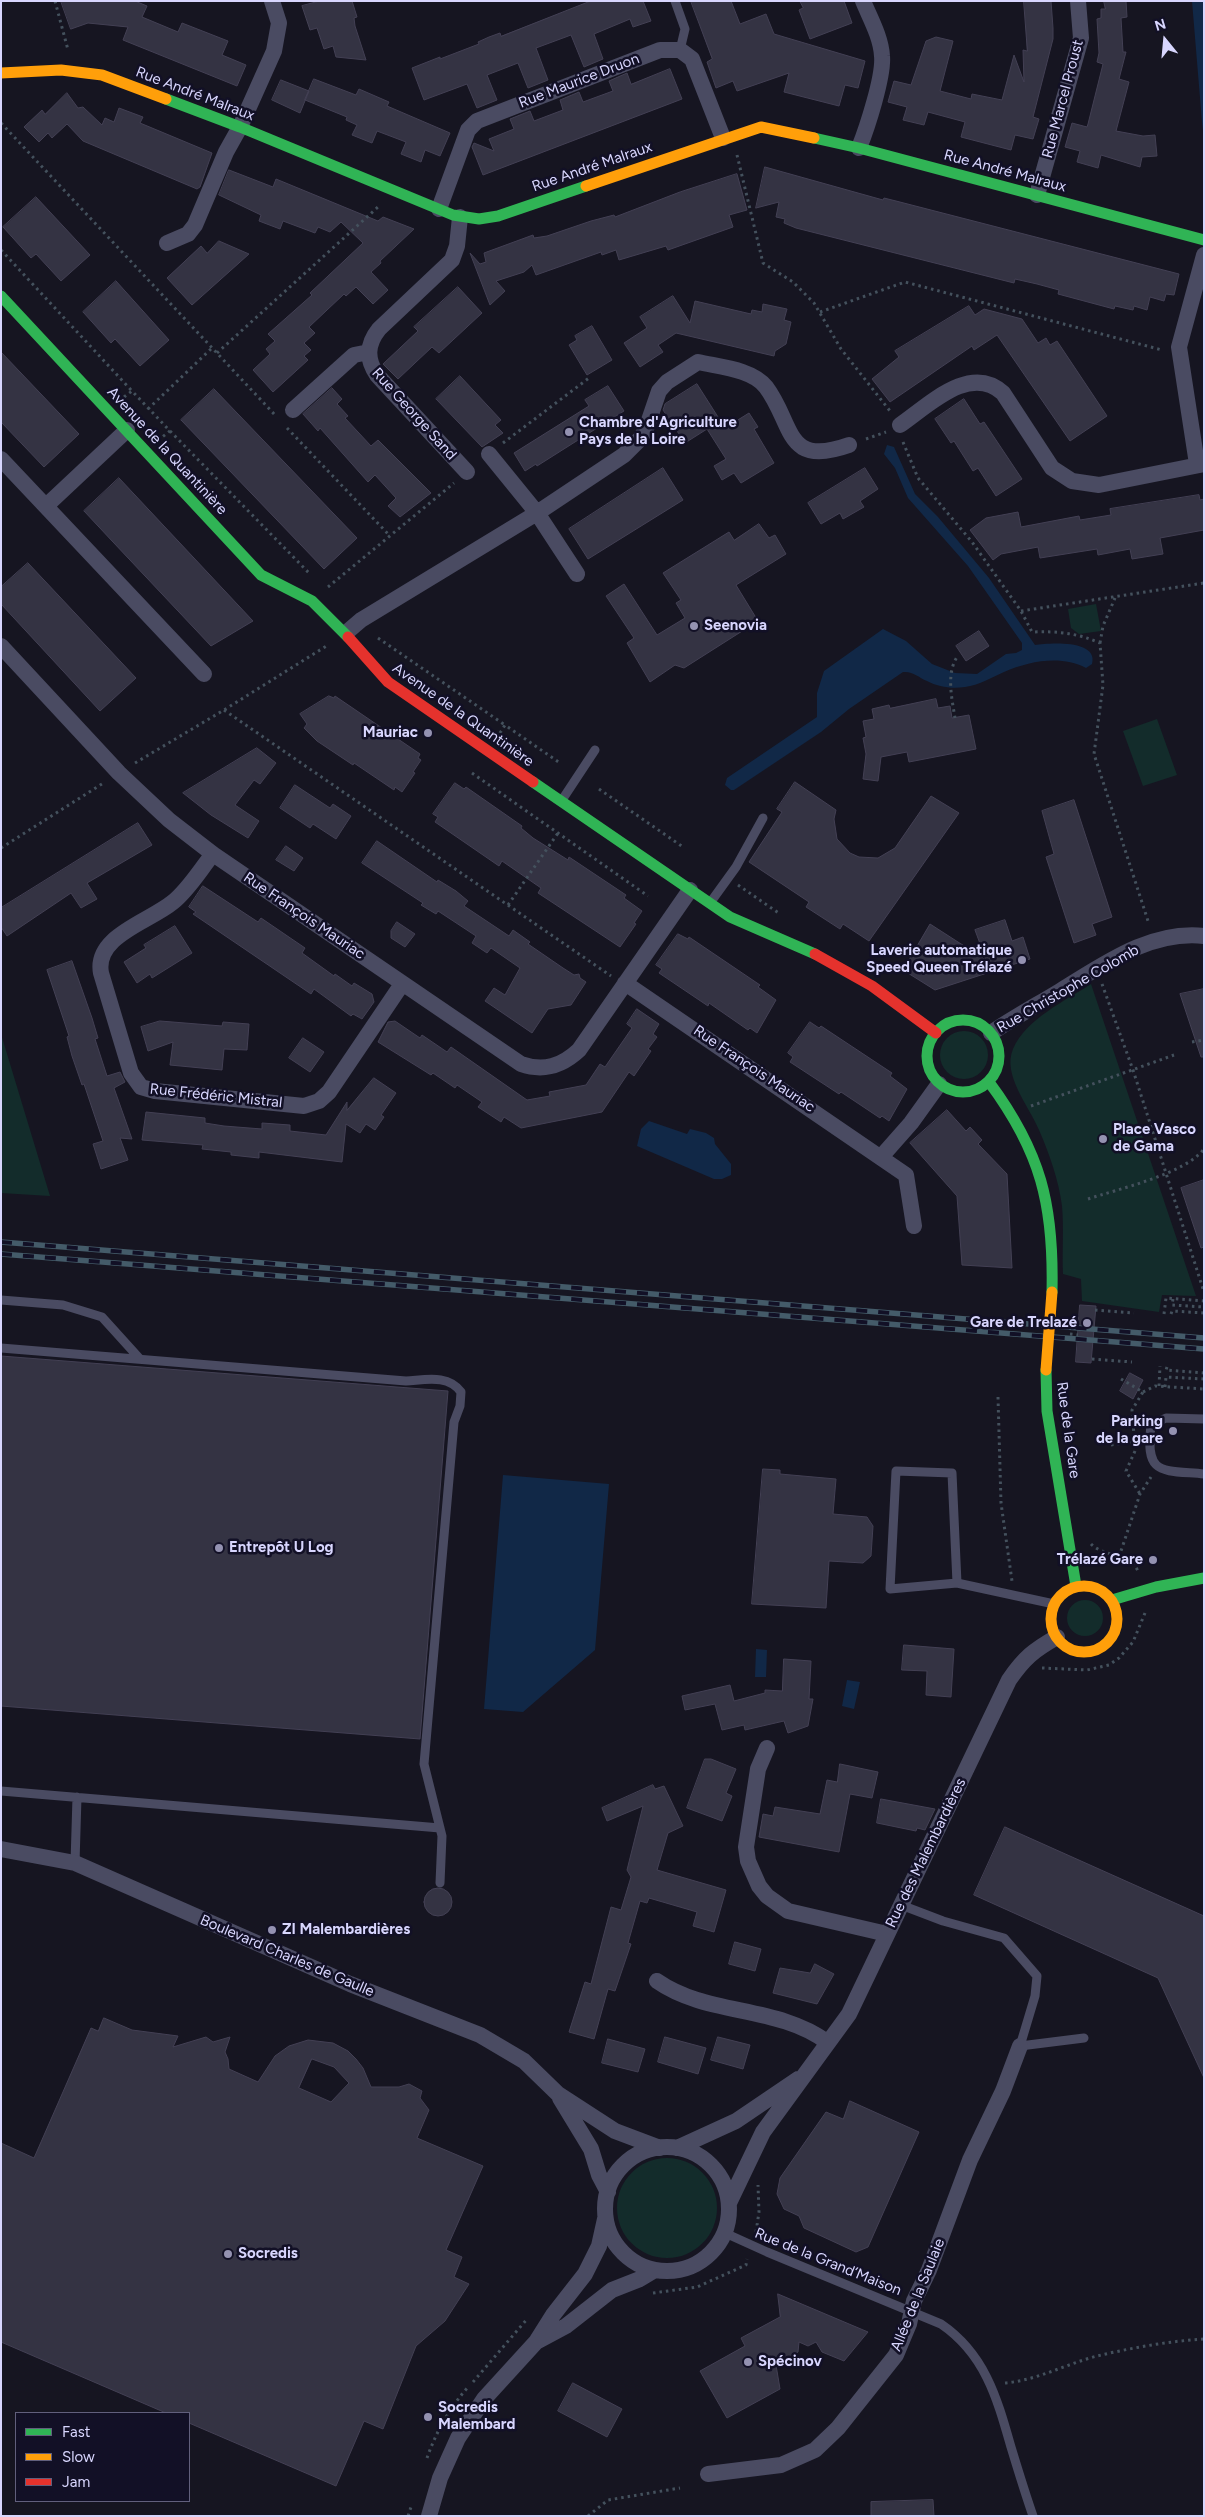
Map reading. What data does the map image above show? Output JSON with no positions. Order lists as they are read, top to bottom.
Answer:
{
  "streets": {
    "street": [
      "Rue Maurice Druon",
      "Rue André Malraux",
      "Rue Marcel Proust",
      "Rue George Sand",
      "Avenue de la Quantinière",
      "Rue François Mauriac",
      "Rue Christophe Colomb",
      "Rue Frédéric Mistral",
      "Rue de la Gare",
      "Rue des Malembardières",
      "Boulevard Charles de Gaulle",
      "Allée de la Saulaie"
    ],
    "lane": ["Rue de la Grand’Maison"]
  },
  "crossings": [
    ["Rue Maurice Druon", "Rue André Malraux"],
    ["Rue André Malraux", "Rue Marcel Proust"],
    ["Rue André Malraux", "Rue George Sand"],
    ["Avenue de la Quantinière", "Rue François Mauriac"],
    ["Avenue de la Quantinière", "Rue Christophe Colomb"],
    ["Avenue de la Quantinière", "Rue de la Gare"],
    ["Rue François Mauriac", "Rue Frédéric Mistral"],
    ["Rue Christophe Colomb", "Rue de la Gare"],
    ["Rue de la Gare", "Rue des Malembardières"],
    ["Rue des Malembardières", "Boulevard Charles de Gaulle"],
    ["Rue des Malembardières", "Rue de la Grand’Maison"],
    ["Boulevard Charles de Gaulle", "Rue de la Grand’Maison"],
    ["Rue de la Grand’Maison", "Allée de la Saulaie"]
  ],
  "places": [
    "Chambre d'Agriculture Pays de la Loire",
    "Seenovia",
    "Mauriac",
    "Laverie automatique Speed Queen Trélazé",
    "Place Vasco de Gama",
    "Gare de Trelazé",
    "Parking de la gare",
    "Entrepôt U Log",
    "Trélazé Gare",
    "ZI Malembardières",
    "Socredis",
    "Spécinov",
    "Socredis Malembard"
  ],
  "legend": ["Fast", "Slow", "Jam"],
  "north": "top"
}
